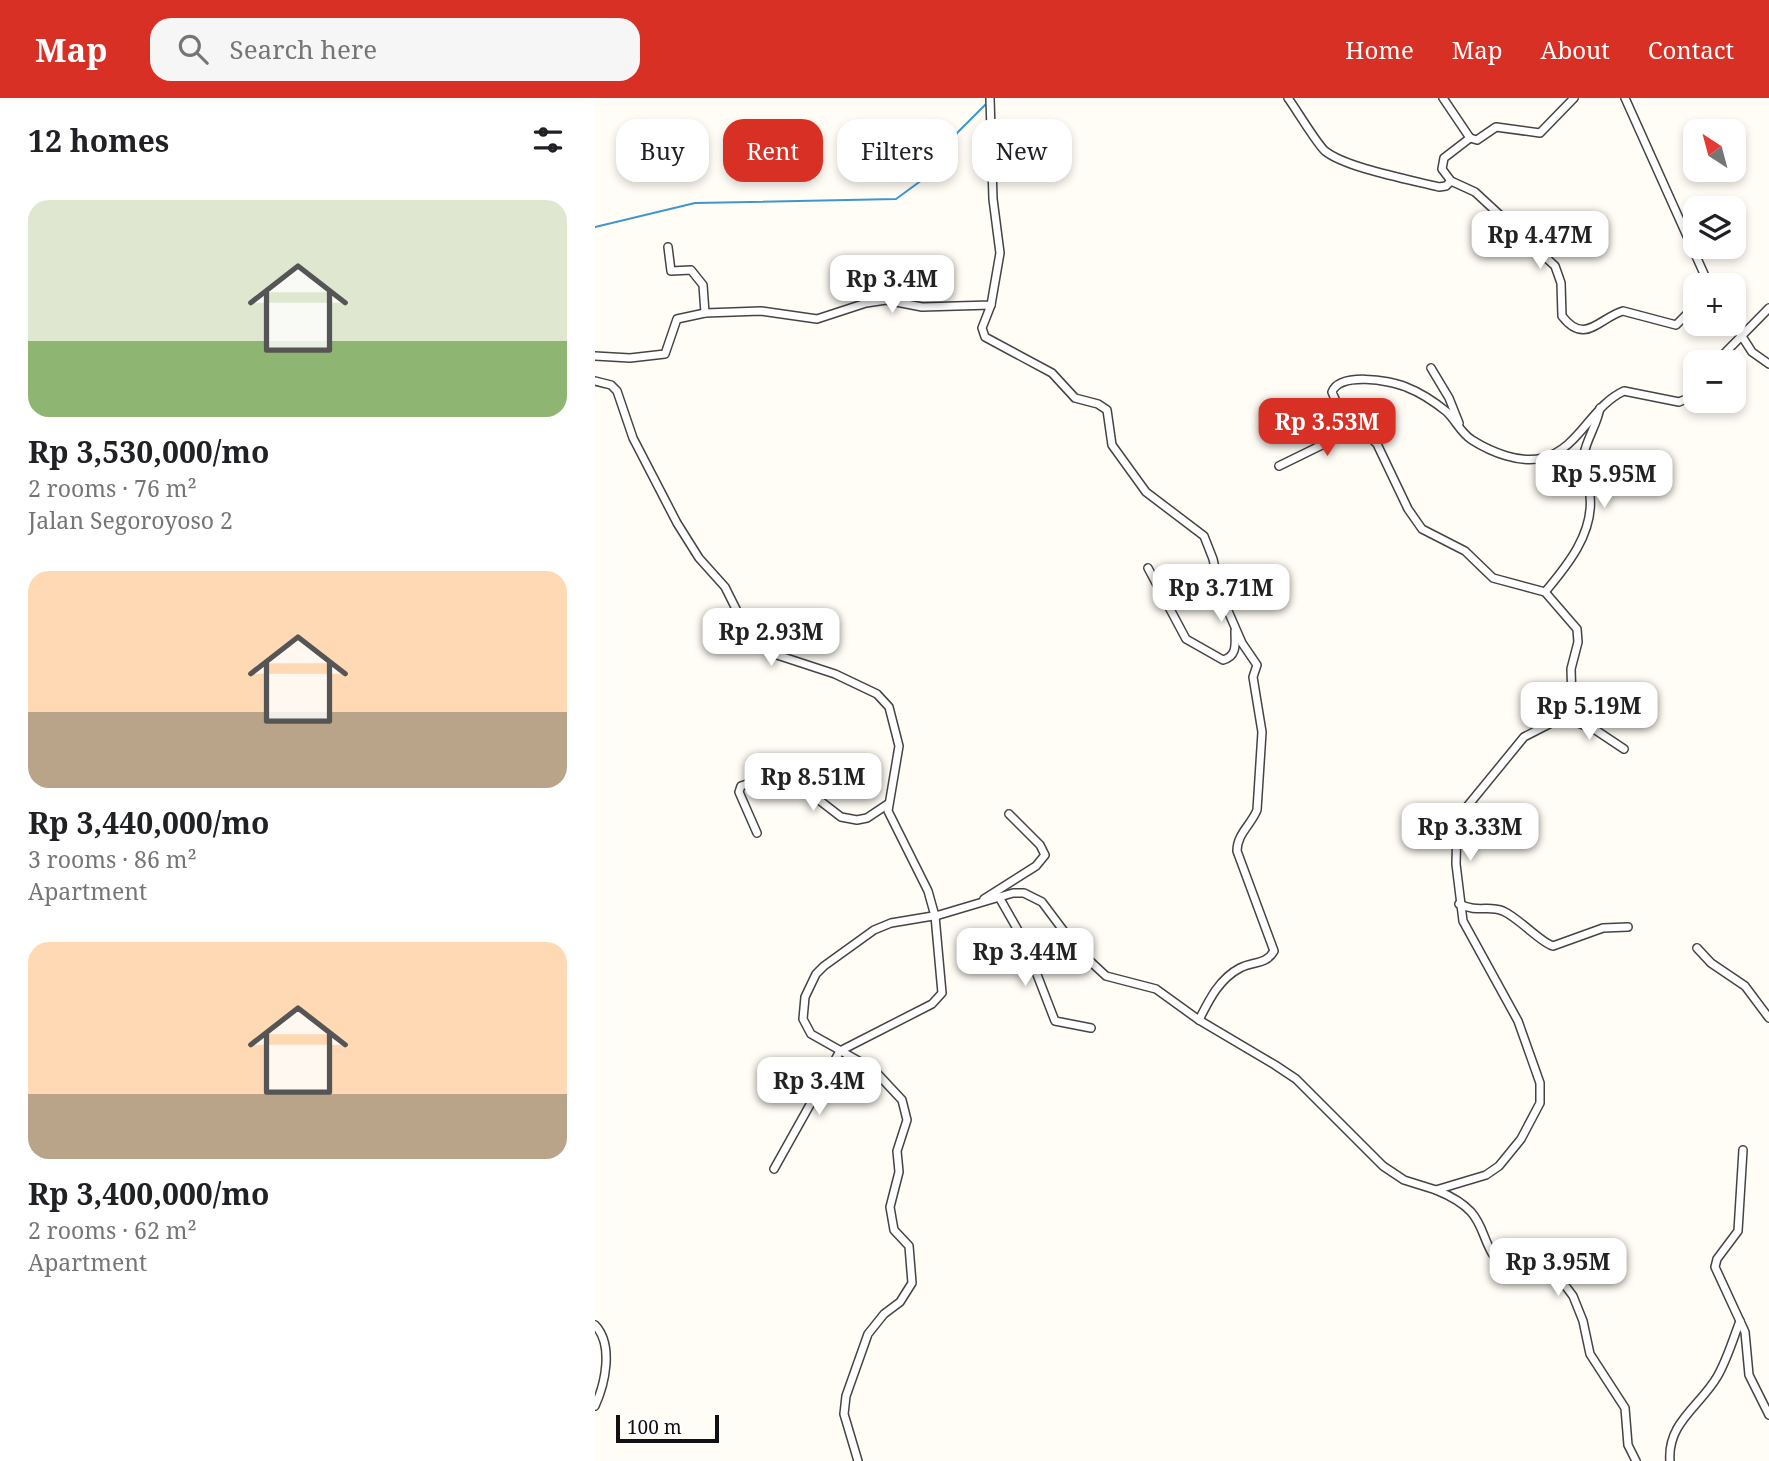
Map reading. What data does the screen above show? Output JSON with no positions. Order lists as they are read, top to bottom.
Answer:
{
  "scale_bar": "100 m",
  "north": "top left",
  "page": {
    "header": "Map",
    "search": "Search here",
    "nav": [
      "Home",
      "Map",
      "About",
      "Contact"
    ],
    "heading": "12 homes",
    "map_buttons": ["+", "−"],
    "chip": [
      "Buy",
      "Rent",
      "Filters",
      "New"
    ],
    "list": [
      {
        "name": "Rp 3,530,000/mo",
        "note": "2 rooms · 76 m² · Jalan Segoroyoso 2"
      },
      {
        "name": "Rp 3,440,000/mo",
        "note": "3 rooms · 86 m² · Apartment"
      },
      {
        "name": "Rp 3,400,000/mo",
        "note": "2 rooms · 62 m² · Apartment"
      }
    ],
    "price": [
      "Rp 4.47M",
      "Rp 3.4M",
      "Rp 3.53M",
      "Rp 5.95M",
      "Rp 3.71M",
      "Rp 2.93M",
      "Rp 5.19M",
      "Rp 8.51M",
      "Rp 3.33M",
      "Rp 3.44M",
      "Rp 3.4M",
      "Rp 3.95M"
    ],
    "scale": "100 m"
  }
}
